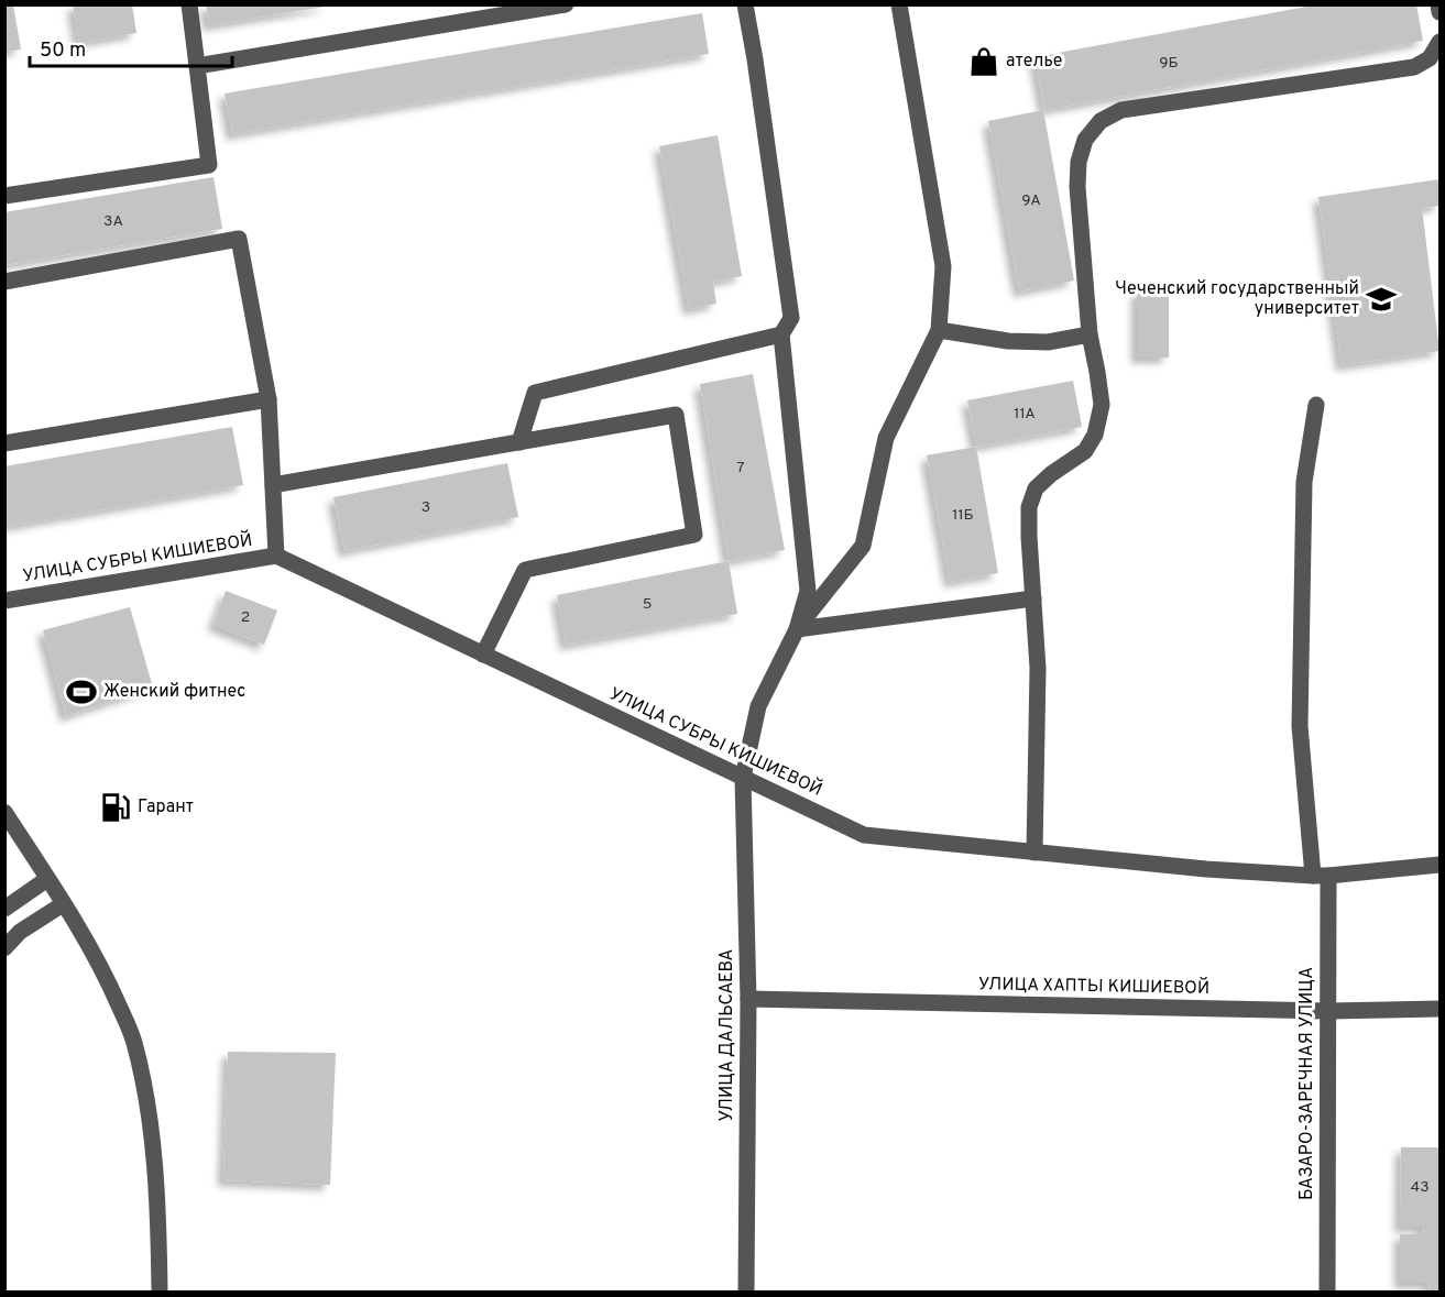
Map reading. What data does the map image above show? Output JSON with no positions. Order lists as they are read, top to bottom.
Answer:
{
  "streets": {
    "street": [
      "УЛИЦА СУБРЫ КИШИЕВОЙ",
      "УЛИЦА ХАПТЫ КИШИЕВОЙ",
      "УЛИЦА ДАЛЬСАЕВА",
      "БАЗАРО-ЗАРЕЧНАЯ УЛИЦА"
    ]
  },
  "crossings": [
    ["УЛИЦА СУБРЫ КИШИЕВОЙ", "УЛИЦА ДАЛЬСАЕВА"],
    ["УЛИЦА СУБРЫ КИШИЕВОЙ", "БАЗАРО-ЗАРЕЧНАЯ УЛИЦА"],
    ["УЛИЦА ХАПТЫ КИШИЕВОЙ", "УЛИЦА ДАЛЬСАЕВА"],
    ["УЛИЦА ХАПТЫ КИШИЕВОЙ", "БАЗАРО-ЗАРЕЧНАЯ УЛИЦА"]
  ],
  "places": {
    "shop": ["ателье"],
    "school or university": ["Чеченский государственный университет"],
    "sports": ["Женский фитнес"],
    "fuel station": ["Гарант"]
  },
  "house_numbers": [
    "9Б",
    "9А",
    "3А",
    "11А",
    "7",
    "3",
    "11Б",
    "5",
    "2",
    "43"
  ],
  "scale_bar": "50 m"
}
